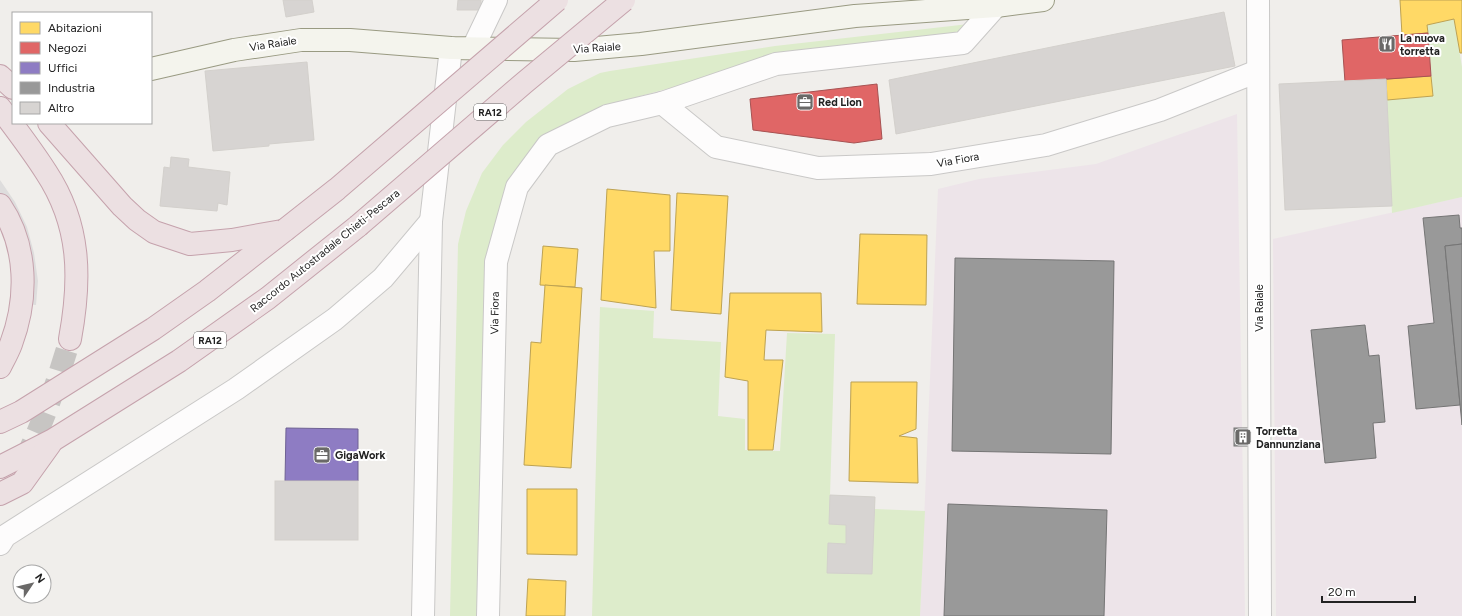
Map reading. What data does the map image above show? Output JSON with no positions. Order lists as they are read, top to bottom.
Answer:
{
  "streets": {
    "highway": ["RA12", "Raccordo Autostradale Chieti-Pescara"],
    "street": ["Via Raiale", "Via Fiora"]
  },
  "crossings": [
    ["Via Raiale", "Via Fiora"]
  ],
  "places": {
    "restaurant": ["La nuova torretta"],
    "office": ["Red Lion", "GigaWork"],
    "building": ["Torretta Dannunziana"]
  },
  "legend": [
    "Abitazioni",
    "Negozi",
    "Uffici",
    "Industria",
    "Altro"
  ],
  "scale_bar": "20 m",
  "north": "top right"
}
